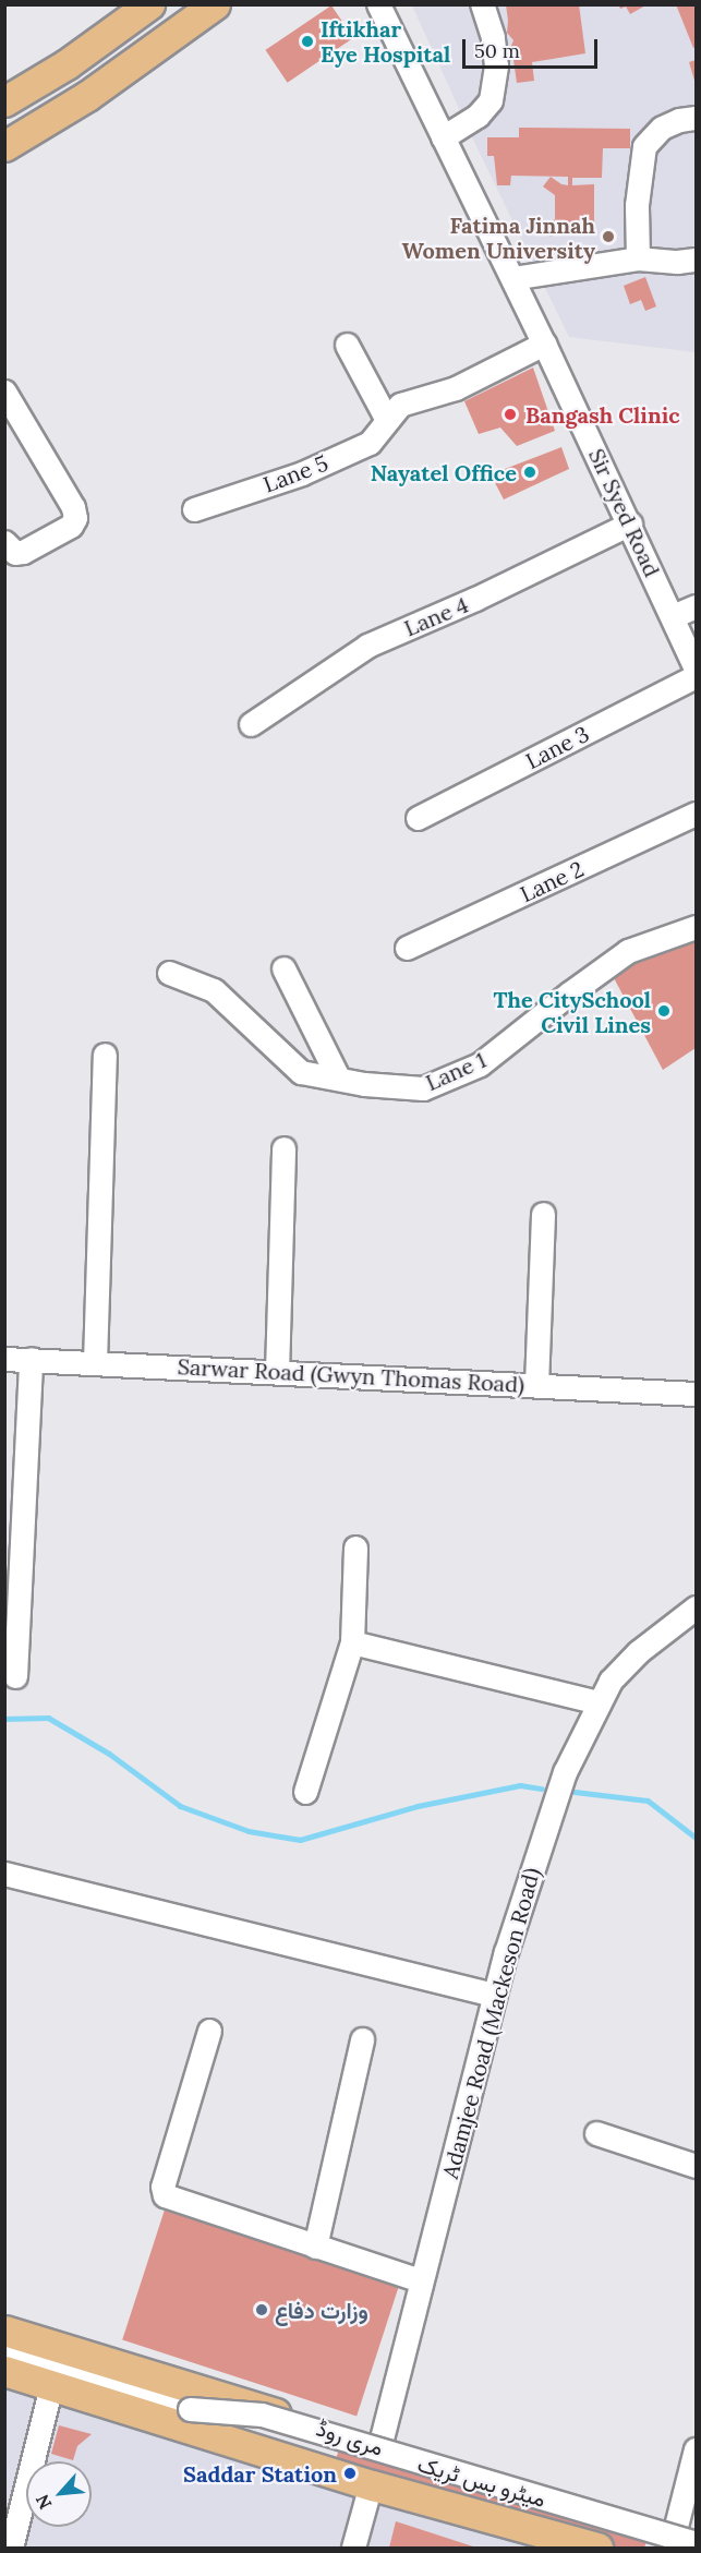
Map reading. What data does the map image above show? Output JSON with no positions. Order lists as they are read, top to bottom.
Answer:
{
  "streets": {
    "main road": ["مری روڈ"],
    "street": [
      "Lane 5",
      "Sir Syed Road",
      "Lane 4",
      "Lane 3",
      "Lane 2",
      "Lane 1",
      "Sarwar Road (Gwyn Thomas Road)",
      "Adamjee Road (Mackeson Road)",
      "میٹرو بس ٹریک"
    ]
  },
  "crossings": [
    ["Lane 5", "Sir Syed Road"],
    ["Sir Syed Road", "Lane 4"],
    ["Adamjee Road (Mackeson Road)", "مری روڈ"],
    ["مری روڈ", "میٹرو بس ٹریک"]
  ],
  "places": [
    "Iftikhar Eye Hospital",
    "Fatima Jinnah Women University",
    "Bangash Clinic",
    "Nayatel Office",
    "The CitySchool Civil Lines",
    "وزارت دفاع",
    "Saddar Station"
  ],
  "scale_bar": "50 m",
  "north": "bottom left"
}
